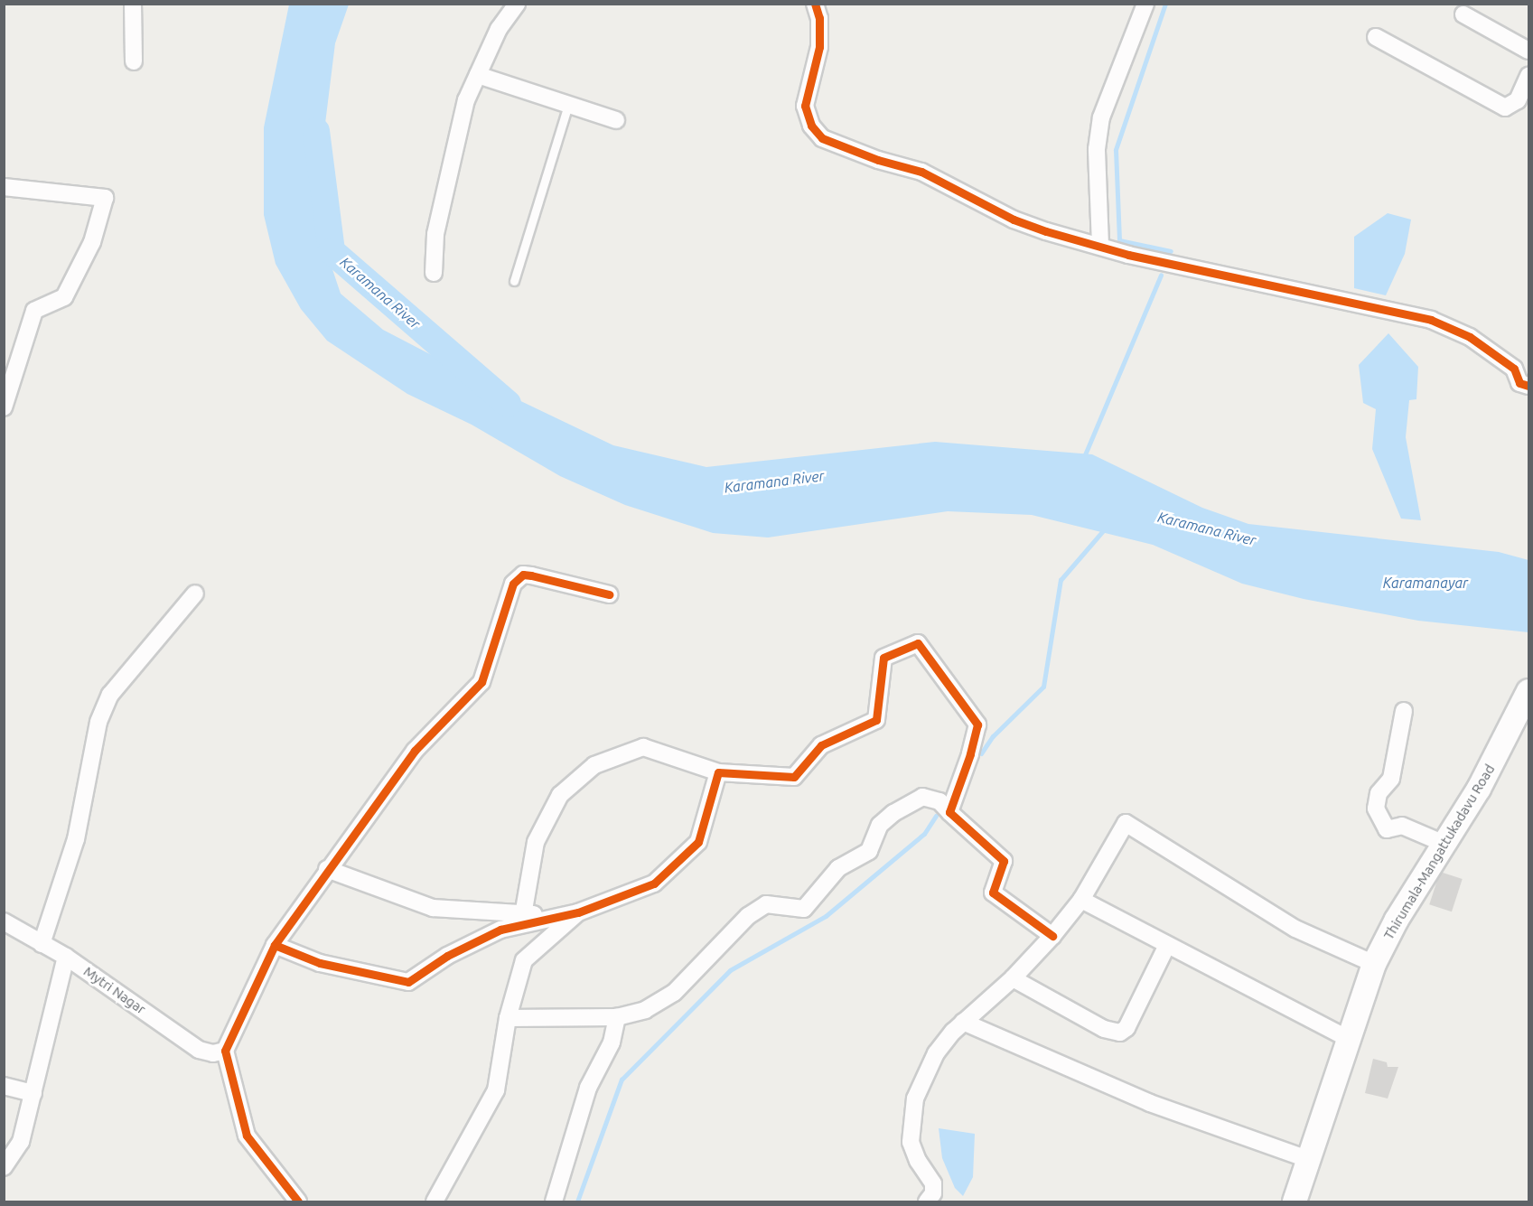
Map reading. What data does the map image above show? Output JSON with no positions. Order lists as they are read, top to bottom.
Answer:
{
  "streets": {
    "main road": ["Thirumala-Mangattukadavu Road"],
    "street": ["Mytri Nagar"]
  },
  "water": ["Karamana River", "Karamanayar"]
}
